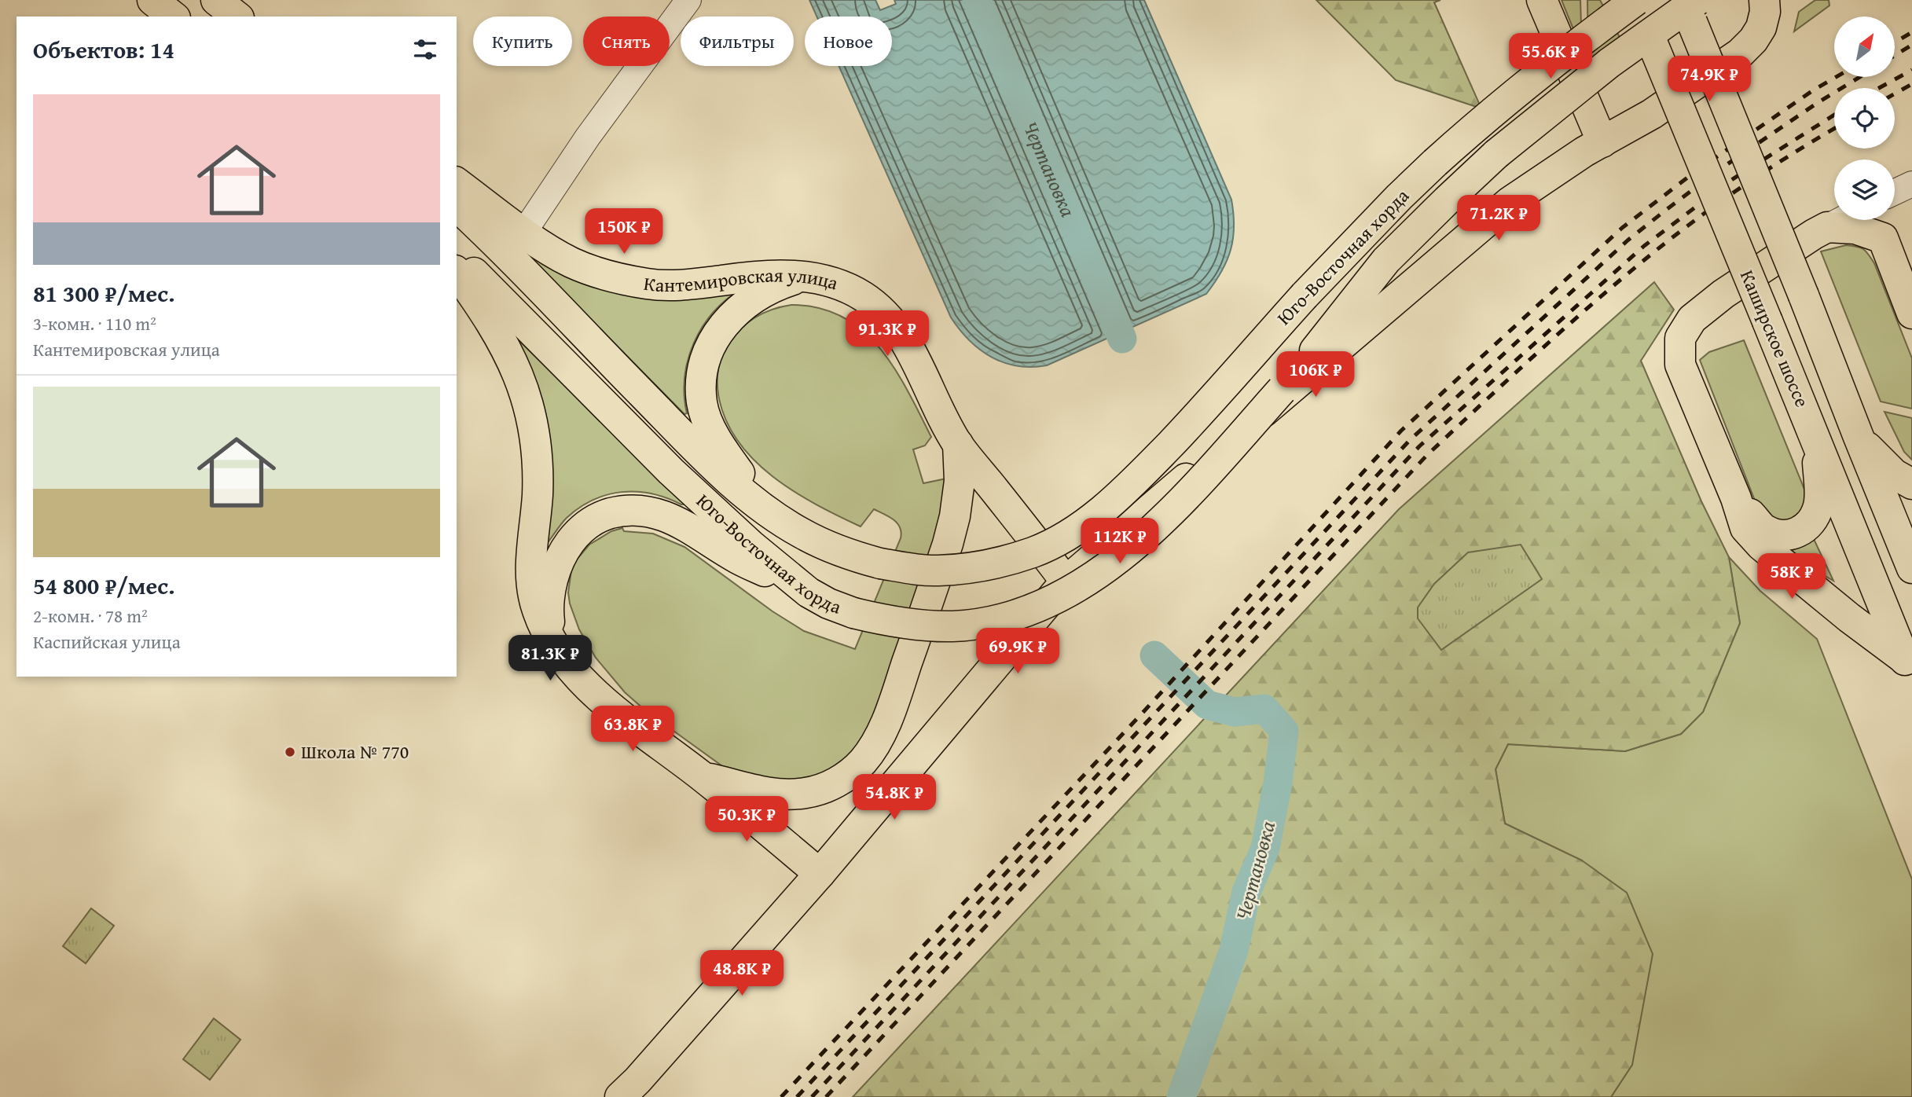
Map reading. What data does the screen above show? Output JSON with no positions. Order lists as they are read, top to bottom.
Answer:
{
  "streets": {
    "main road": ["Юго-Восточная хорда", "Кантемировская улица", "Каширское шоссе"]
  },
  "crossings": [
    ["Юго-Восточная хорда", "Каширское шоссе"]
  ],
  "water": ["Чертановка"],
  "places": ["Школа № 770"],
  "north": "top right",
  "page": {
    "chip": [
      "Купить",
      "Снять",
      "Фильтры",
      "Новое"
    ],
    "heading": "Объектов: 14",
    "price": [
      "55.6K ₽",
      "74.9K ₽",
      "71.2K ₽",
      "150K ₽",
      "91.3K ₽",
      "106K ₽",
      "112K ₽",
      "58K ₽",
      "69.9K ₽",
      "81.3K ₽",
      "63.8K ₽",
      "54.8K ₽",
      "50.3K ₽",
      "48.8K ₽"
    ],
    "list": [
      {
        "name": "81 300 ₽/мес.",
        "note": "3-комн. · 110 m² · Кантемировская улица"
      },
      {
        "name": "54 800 ₽/мес.",
        "note": "2-комн. · 78 m² · Каспийская улица"
      }
    ]
  }
}
